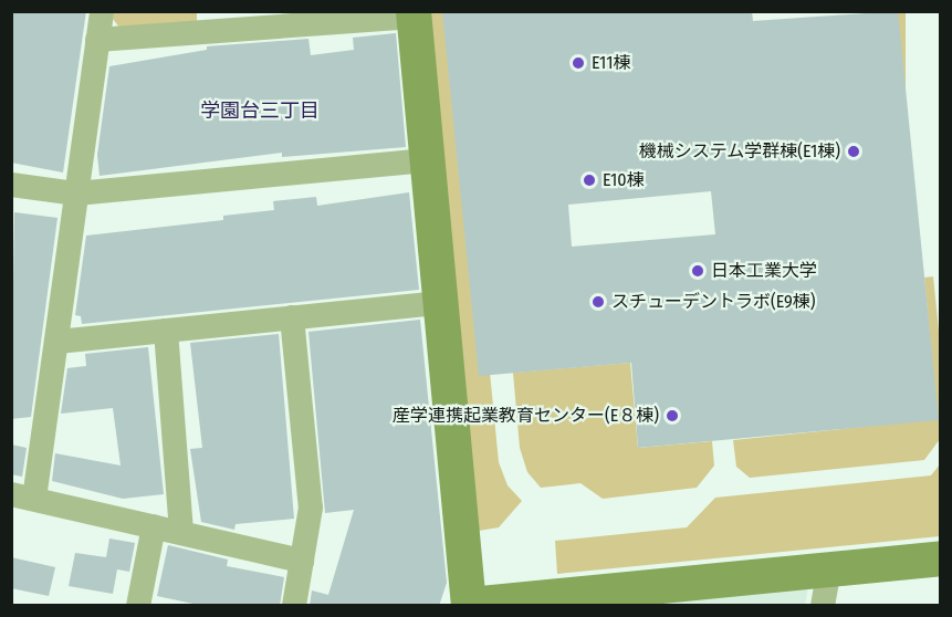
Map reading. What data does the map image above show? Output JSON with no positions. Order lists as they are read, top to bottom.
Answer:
{
  "districts": ["学園台三丁目"],
  "places": [
    "E11棟",
    "機械システム学群棟(E1棟)",
    "E10棟",
    "日本工業大学",
    "スチューデントラボ(E9棟)",
    "産学連携起業教育センター(E８棟)"
  ]
}
